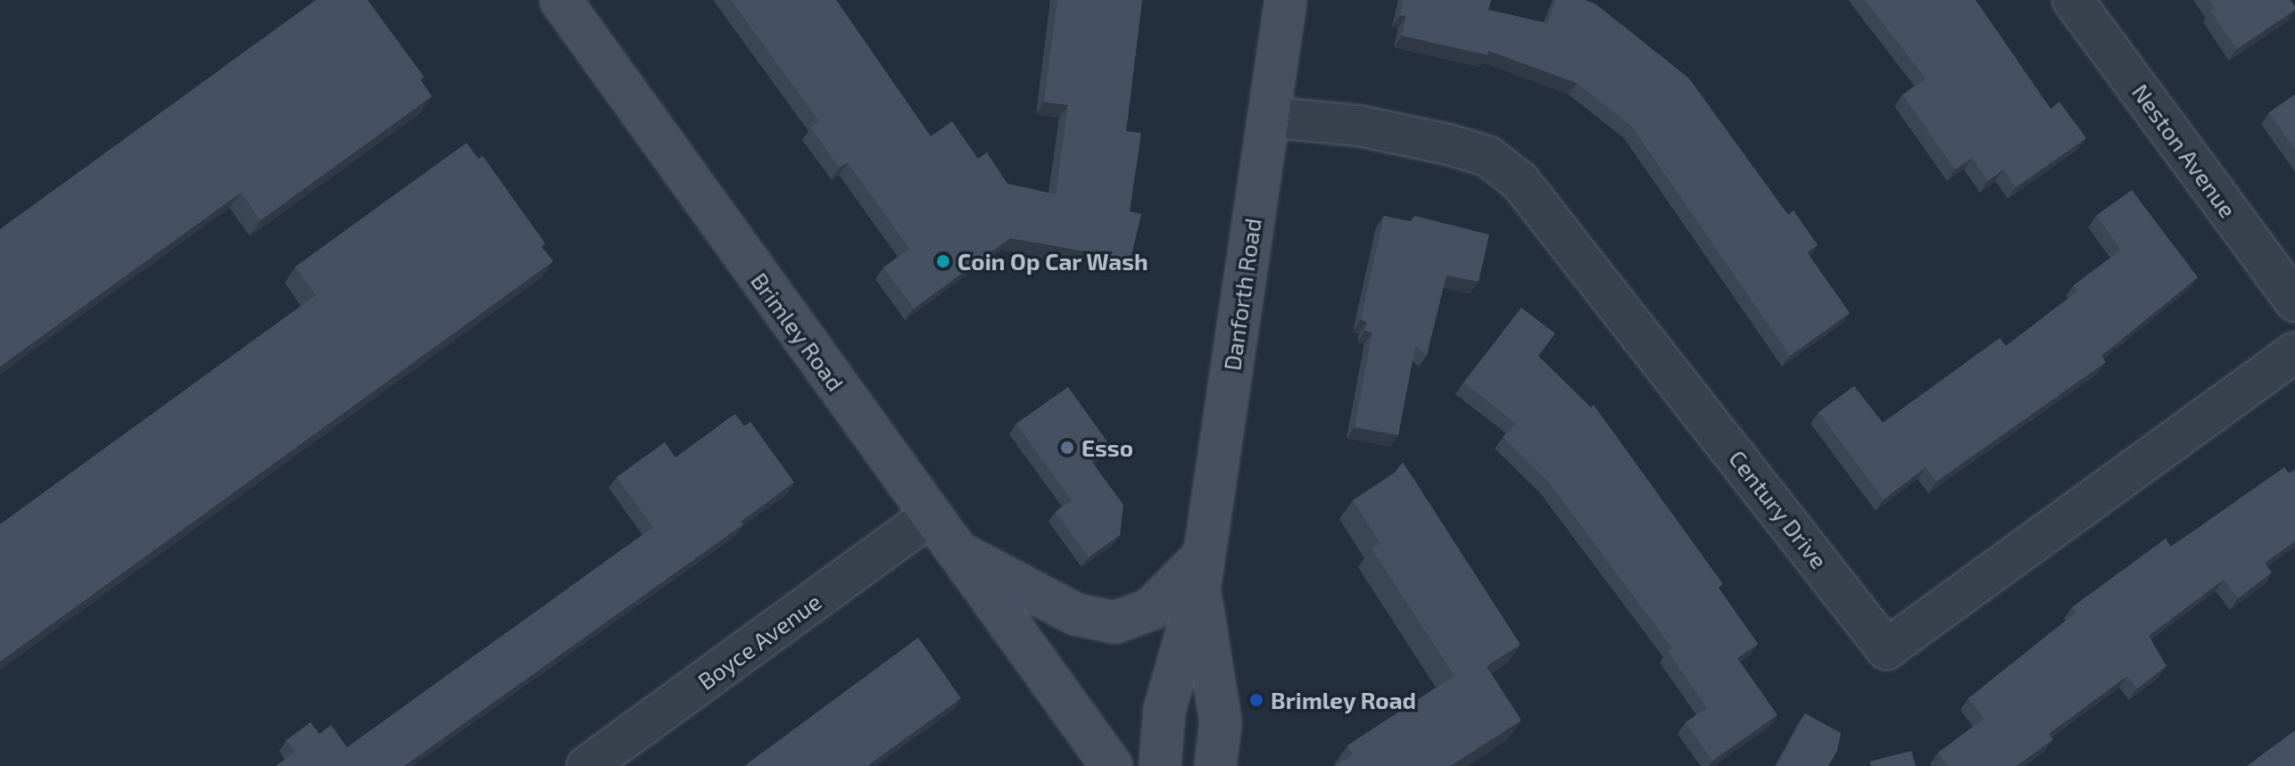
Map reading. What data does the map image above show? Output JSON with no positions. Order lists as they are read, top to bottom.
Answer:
{
  "streets": {
    "main road": ["Danforth Road", "Brimley Road"],
    "street": ["Neston Avenue", "Century Drive", "Boyce Avenue"]
  },
  "crossings": [
    ["Danforth Road", "Century Drive"],
    ["Brimley Road", "Boyce Avenue"]
  ],
  "places": ["Coin Op Car Wash", "Esso", "Brimley Road"]
}
